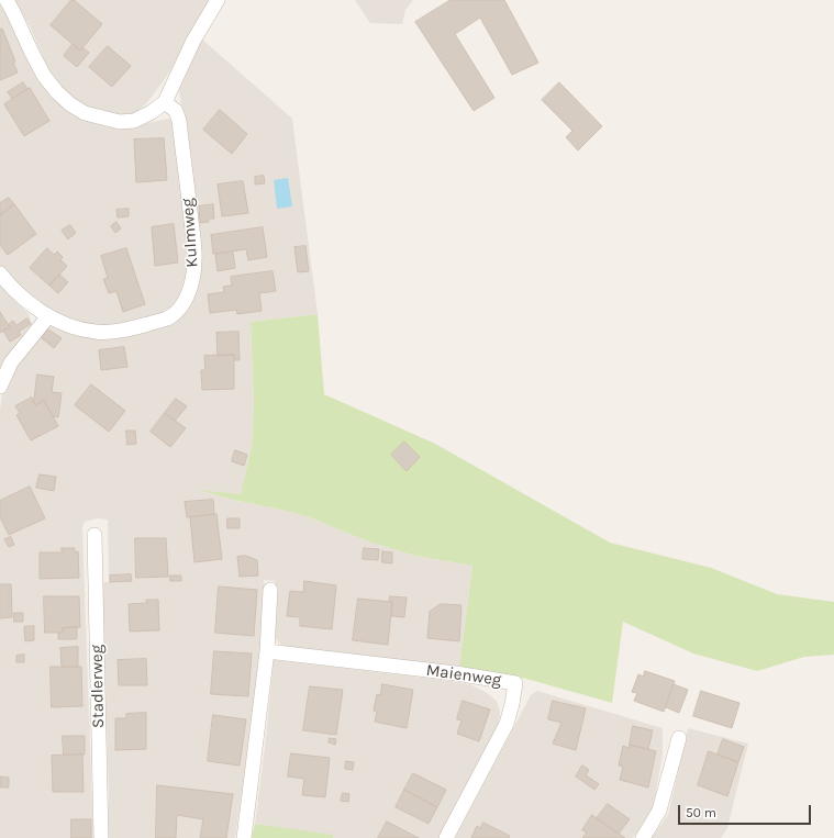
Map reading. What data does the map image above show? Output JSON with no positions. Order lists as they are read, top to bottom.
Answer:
{
  "streets": {
    "street": ["Kulmweg", "Maienweg", "Stadlerweg"]
  },
  "scale_bar": "50 m"
}
